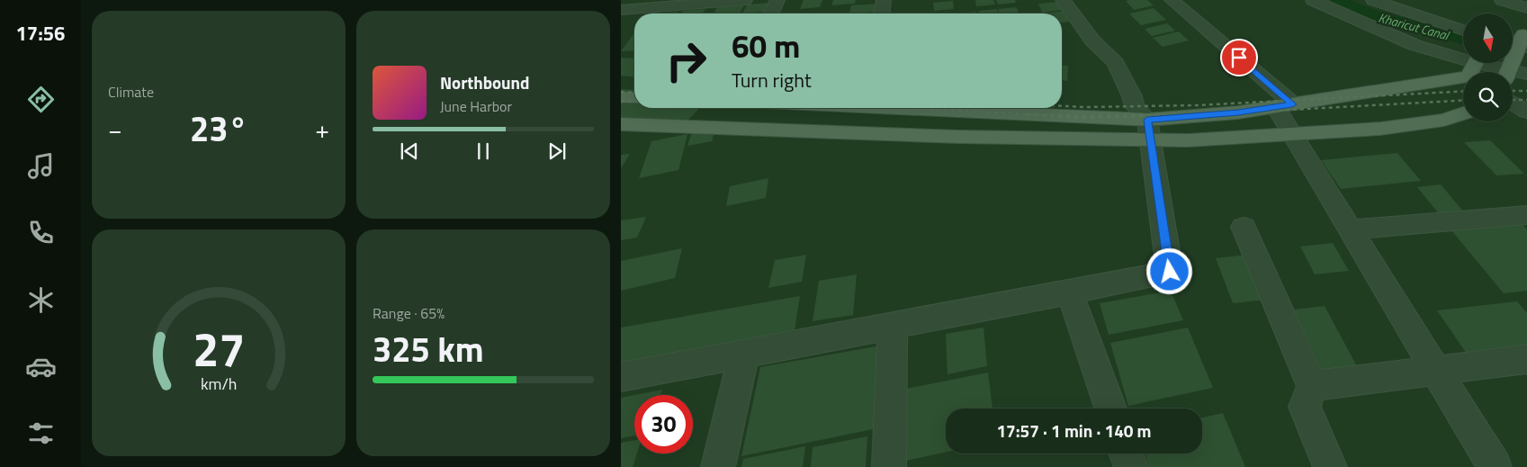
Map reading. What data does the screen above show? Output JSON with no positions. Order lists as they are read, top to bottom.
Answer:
{
  "water": ["Kharicut Canal"],
  "north": "bottom",
  "page": {
    "tabs": "17:56",
    "tile": [
      "Climate",
      ["Range · 65%", "325 km"]
    ],
    "turn": ["60 m", "Turn right"],
    "song": ["Northbound", "June Harbor"],
    "heat": ["−", "23°", "+"],
    "limit": "30",
    "trip": "17:57 · 1 min · 140 m",
    "gauge": ["27", "km/h"]
  }
}
